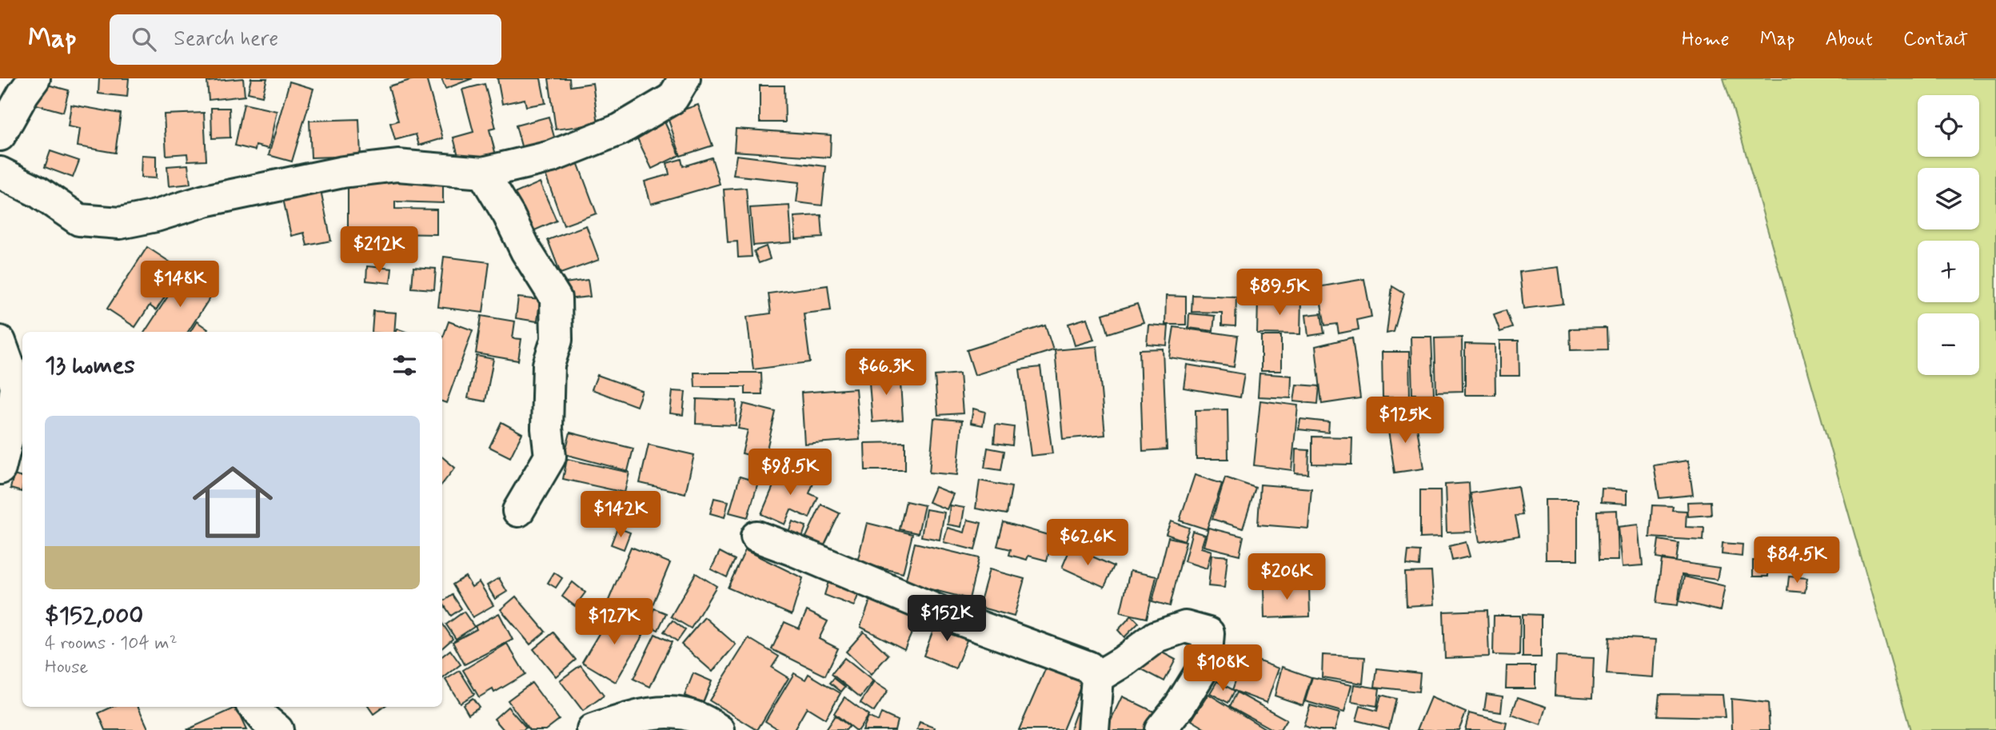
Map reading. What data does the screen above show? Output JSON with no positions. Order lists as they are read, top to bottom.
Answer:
{
  "page": {
    "header": "Map",
    "search": "Search here",
    "nav": [
      "Home",
      "Map",
      "About",
      "Contact"
    ],
    "map_buttons": ["+", "−"],
    "price": [
      "$212K",
      "$148K",
      "$89.5K",
      "$66.3K",
      "$125K",
      "$98.5K",
      "$142K",
      "$62.6K",
      "$84.5K",
      "$206K",
      "$152K",
      "$127K",
      "$108K"
    ],
    "heading": "13 homes",
    "list": [
      {
        "name": "$152,000",
        "note": "4 rooms · 104 m² · House"
      }
    ]
  }
}
